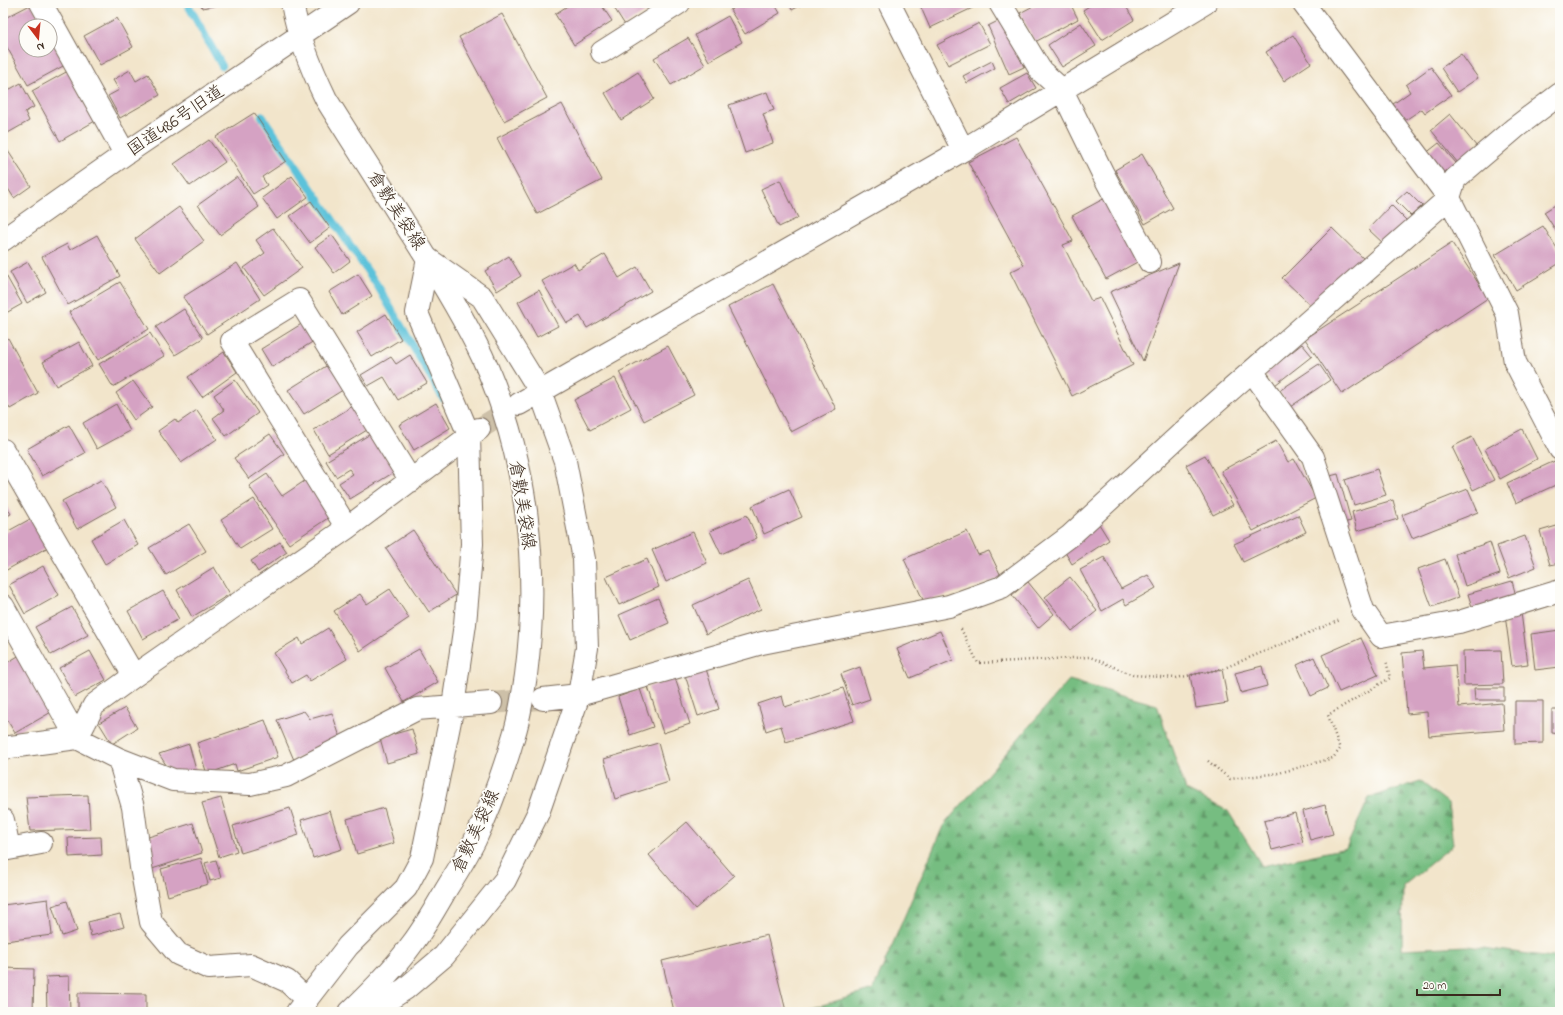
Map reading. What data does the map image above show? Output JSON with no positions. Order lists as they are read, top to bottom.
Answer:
{
  "streets": {
    "street": ["国道486号旧道", "倉敷美袋線"]
  },
  "crossings": [
    ["国道486号旧道", "倉敷美袋線"]
  ],
  "scale_bar": "20 m",
  "north": "bottom"
}
